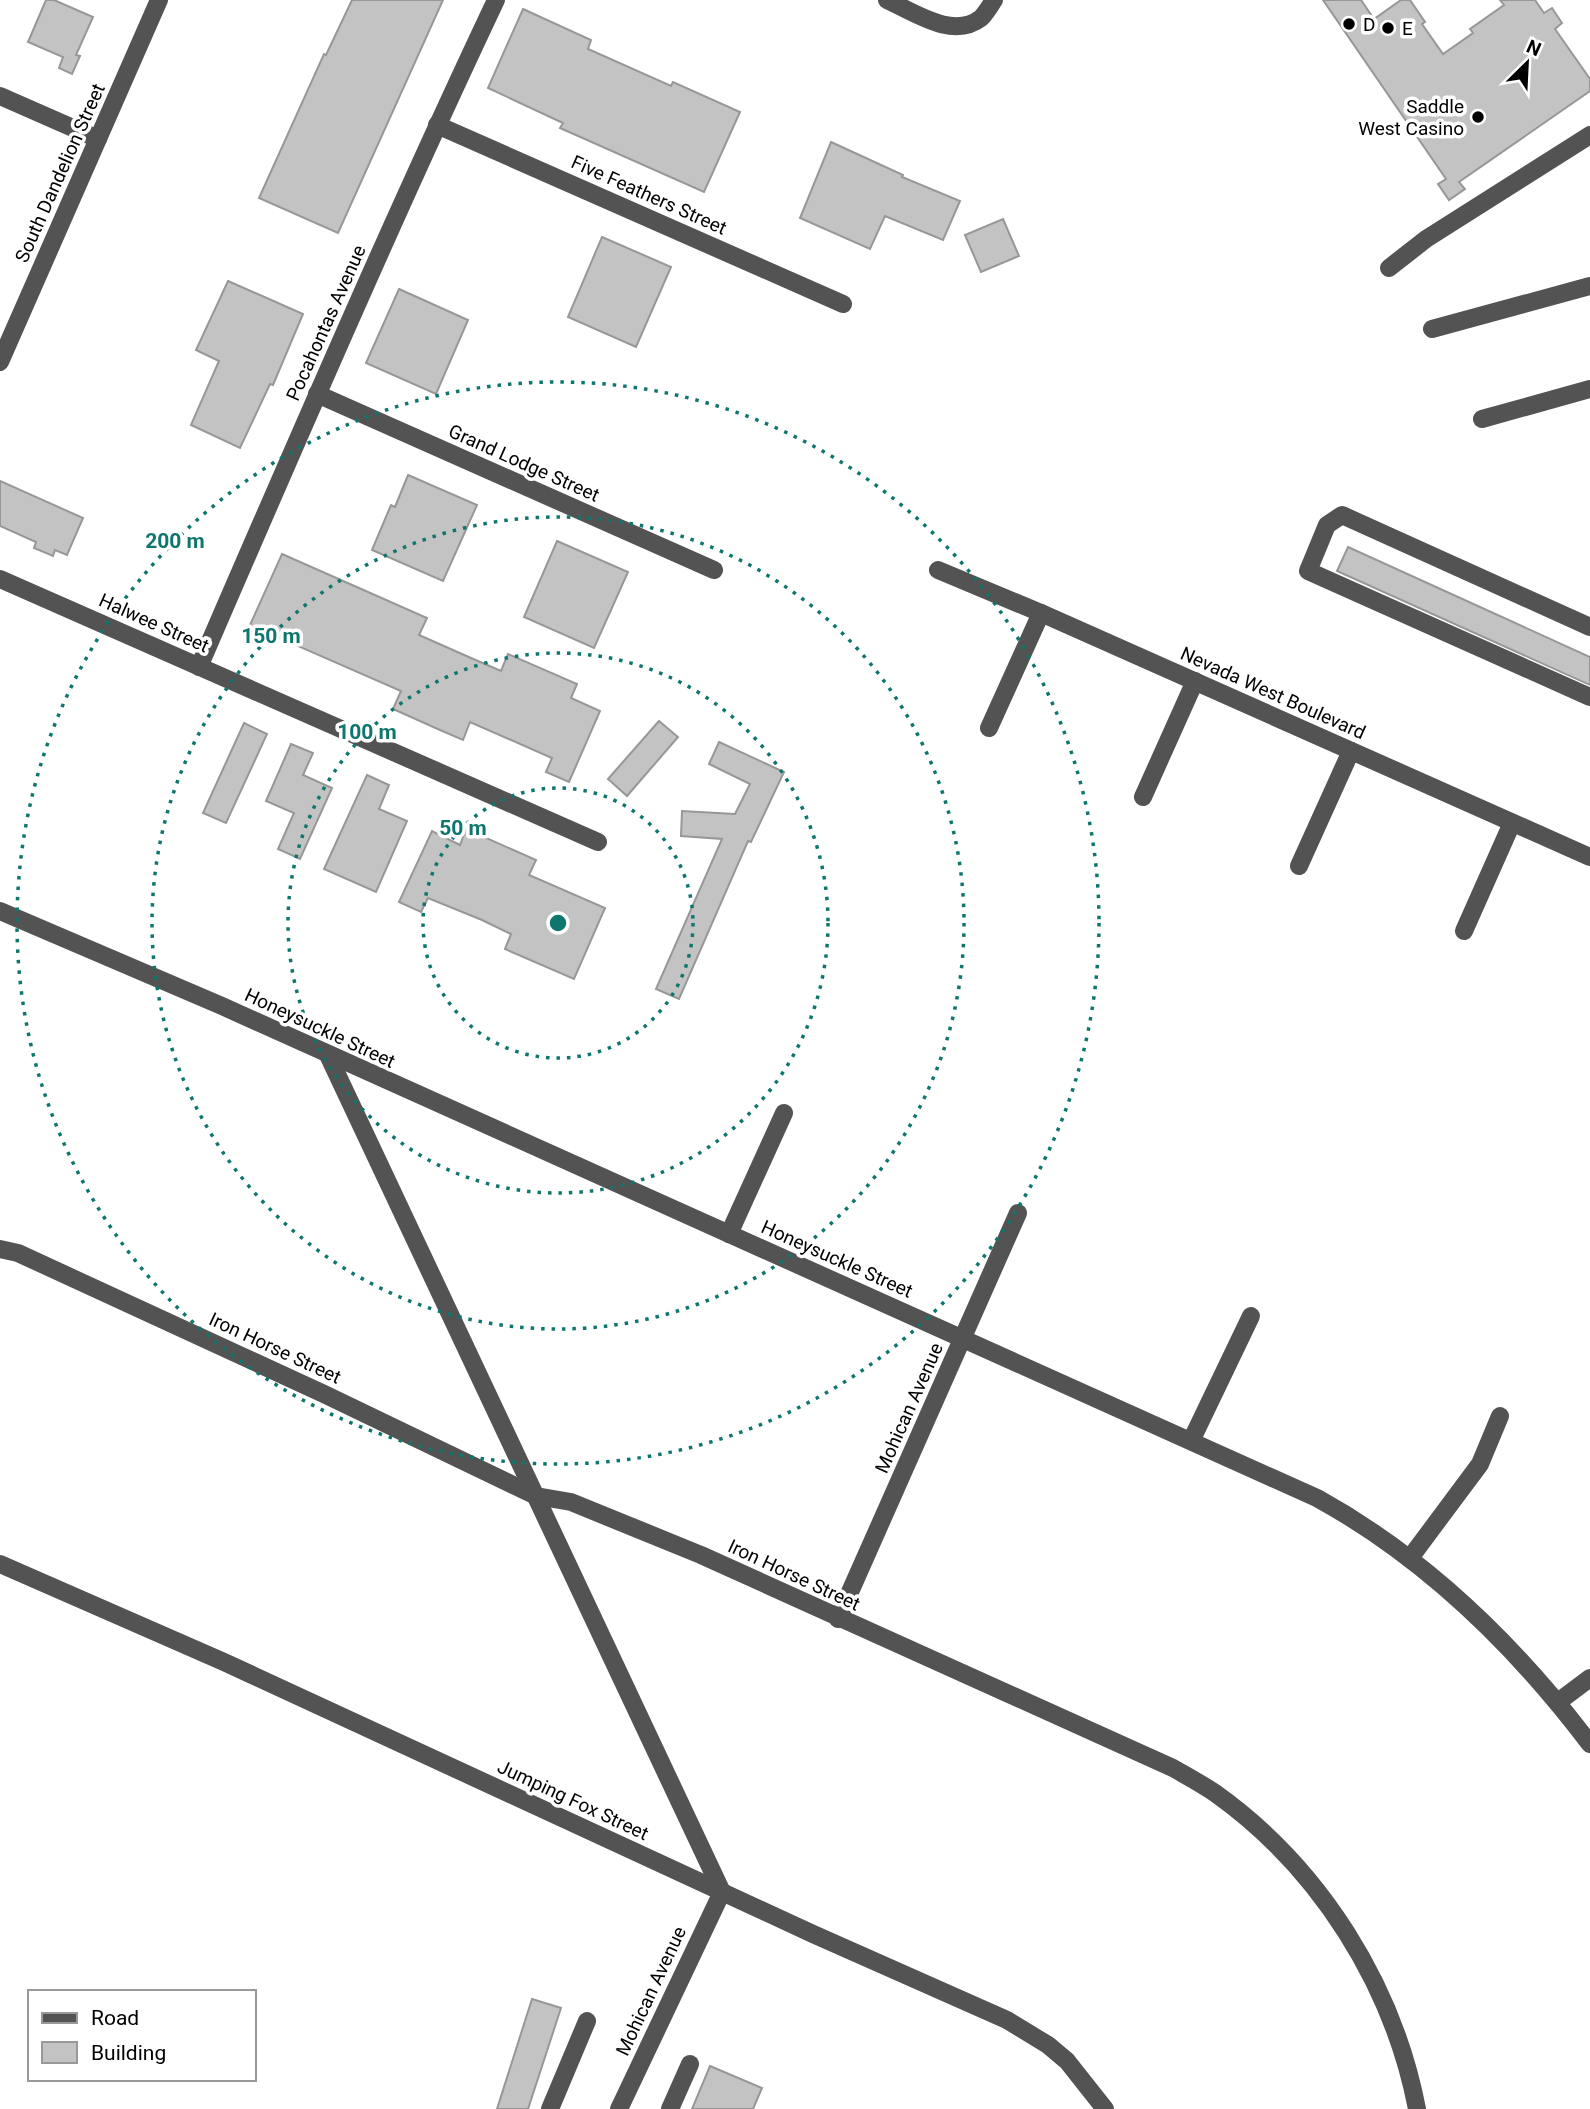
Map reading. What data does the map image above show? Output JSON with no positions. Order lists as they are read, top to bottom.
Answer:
{
  "streets": {
    "street": [
      "South Dandelion Street",
      "Five Feathers Street",
      "Pocahontas Avenue",
      "Grand Lodge Street",
      "Halwee Street",
      "Nevada West Boulevard",
      "Honeysuckle Street",
      "Iron Horse Street",
      "Mohican Avenue",
      "Jumping Fox Street"
    ]
  },
  "crossings": [
    ["Five Feathers Street", "Pocahontas Avenue"],
    ["Pocahontas Avenue", "Grand Lodge Street"],
    ["Pocahontas Avenue", "Halwee Street"],
    ["Honeysuckle Street", "Mohican Avenue"],
    ["Iron Horse Street", "Mohican Avenue"],
    ["Mohican Avenue", "Jumping Fox Street"]
  ],
  "places": ["D", "E", "Saddle West Casino"],
  "legend": ["Road", "Building"],
  "north": "top right",
  "rings": [
    "200 m",
    "150 m",
    "100 m",
    "50 m"
  ]
}
